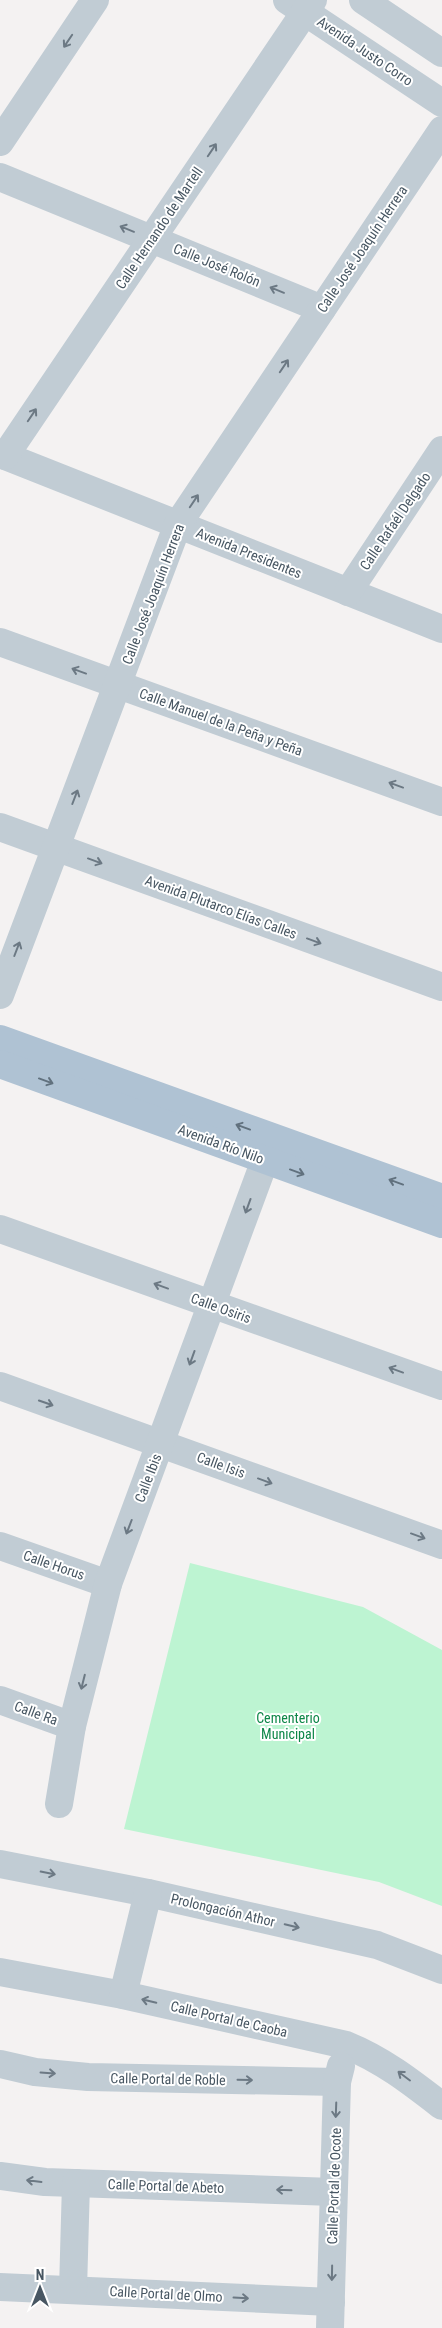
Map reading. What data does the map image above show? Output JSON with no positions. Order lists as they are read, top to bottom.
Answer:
{
  "streets": {
    "main road": ["Avenida Río Nilo"],
    "street": [
      "Avenida Justo Corro",
      "Calle Hernando de Martell",
      "Calle José Joaquín Herrera",
      "Calle José Rolón",
      "Calle Rafaél Delgado",
      "Avenida Presidentes",
      "Calle Manuel de la Peña y Peña",
      "Avenida Plutarco Elías Calles",
      "Calle Osiris",
      "Calle Isis",
      "Calle Ibis",
      "Calle Horus",
      "Calle Ra",
      "Prolongación Athor",
      "Calle Portal de Caoba",
      "Calle Portal de Roble",
      "Calle Portal de Abeto",
      "Calle Portal de Ocote",
      "Calle Portal de Olmo"
    ]
  },
  "crossings": [
    ["Avenida Justo Corro", "Calle Hernando de Martell"],
    ["Calle Hernando de Martell", "Calle José Rolón"],
    ["Calle Hernando de Martell", "Avenida Presidentes"],
    ["Calle José Joaquín Herrera", "Calle José Rolón"],
    ["Calle José Joaquín Herrera", "Avenida Presidentes"],
    ["Calle José Joaquín Herrera", "Calle Manuel de la Peña y Peña"],
    ["Calle José Joaquín Herrera", "Avenida Plutarco Elías Calles"],
    ["Calle Rafaél Delgado", "Avenida Presidentes"],
    ["Avenida Río Nilo", "Calle Ibis"],
    ["Calle Osiris", "Calle Ibis"],
    ["Calle Isis", "Calle Ibis"],
    ["Calle Ibis", "Calle Horus"],
    ["Calle Ibis", "Calle Ra"],
    ["Calle Portal de Caoba", "Calle Portal de Ocote"],
    ["Calle Portal de Roble", "Calle Portal de Ocote"],
    ["Calle Portal de Abeto", "Calle Portal de Ocote"],
    ["Calle Portal de Ocote", "Calle Portal de Olmo"]
  ],
  "one_way": [
    "Calle José Joaquín Herrera",
    "Calle José Rolón",
    "Calle Manuel de la Peña y Peña",
    "Avenida Plutarco Elías Calles",
    "Calle Osiris",
    "Calle Isis",
    "Calle Ibis",
    "Prolongación Athor",
    "Calle Portal de Caoba",
    "Calle Portal de Roble",
    "Calle Portal de Abeto",
    "Calle Portal de Ocote",
    "Calle Portal de Olmo"
  ],
  "parks": ["Cementerio Municipal"],
  "north": "top"
}
